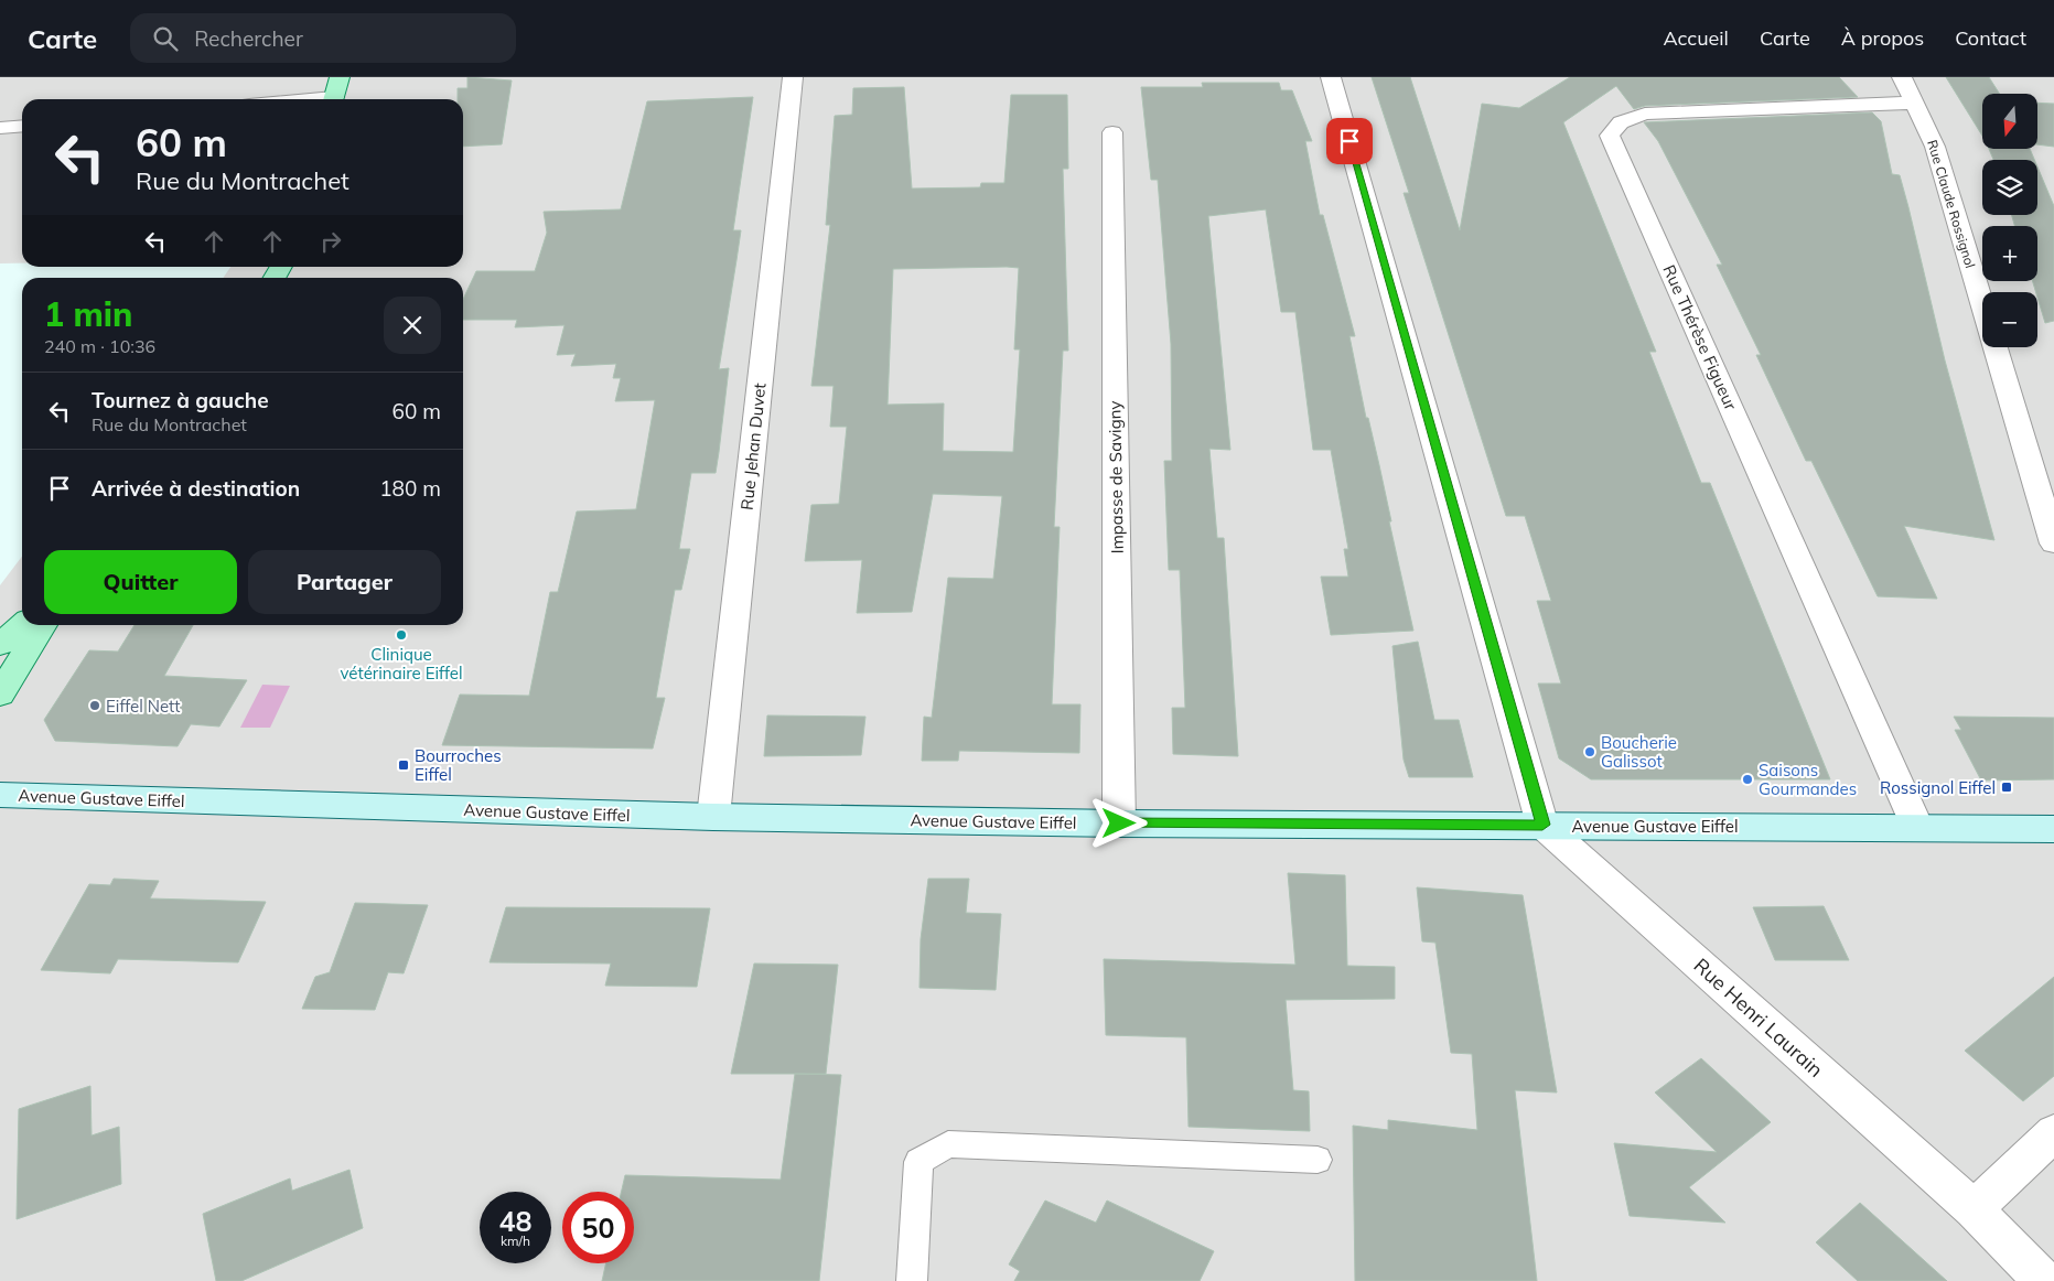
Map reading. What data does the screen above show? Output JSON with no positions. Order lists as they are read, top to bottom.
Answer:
{
  "streets": {
    "main road": ["Avenue Gustave Eiffel"],
    "street": [
      "Rue Claude Rossignol",
      "Rue Thérèse Figueur",
      "Rue Jehan Duvet",
      "Impasse de Savigny",
      "Rue Henri Laurain"
    ]
  },
  "crossings": [
    ["Rue Claude Rossignol", "Rue Thérèse Figueur"],
    ["Rue Thérèse Figueur", "Avenue Gustave Eiffel"],
    ["Rue Jehan Duvet", "Avenue Gustave Eiffel"],
    ["Impasse de Savigny", "Avenue Gustave Eiffel"],
    ["Avenue Gustave Eiffel", "Rue Henri Laurain"]
  ],
  "places": {
    "other": [
      "Clinique vétérinaire Eiffel",
      "Eiffel Nett",
      "Boucherie Galissot",
      "Saisons Gourmandes"
    ],
    "transit": ["Bourroches Eiffel", "Rossignol Eiffel"]
  },
  "north": "bottom",
  "page": {
    "header": "Carte",
    "search": "Rechercher",
    "nav": [
      "Accueil",
      "Carte",
      "À propos",
      "Contact"
    ],
    "map_buttons": ["+", "−"],
    "turn": ["60 m", "Rue du Montrachet"],
    "heading": ["1 min", "240 m · 10:36"],
    "list": [
      {
        "name": "Tournez à gauche",
        "note": "Rue du Montrachet",
        "value": "60 m"
      },
      {
        "name": "Arrivée à destination",
        "value": "180 m"
      }
    ],
    "buttons": ["Quitter", "Partager"],
    "speed": "48 km/h",
    "limit": "50"
  }
}
